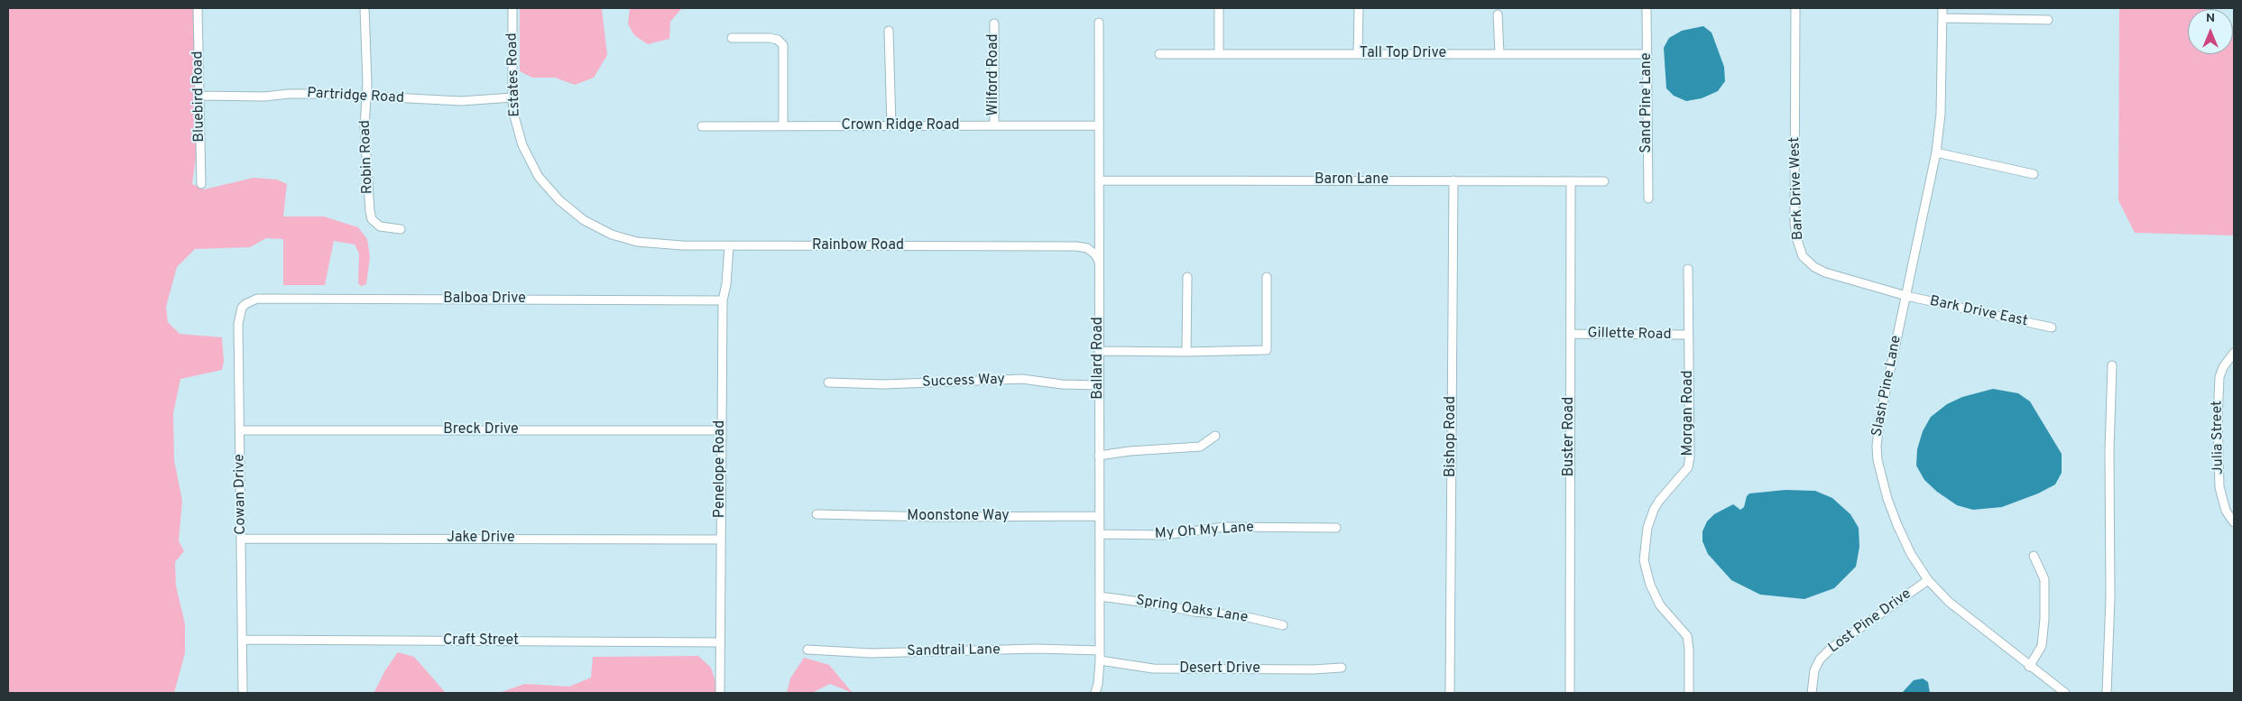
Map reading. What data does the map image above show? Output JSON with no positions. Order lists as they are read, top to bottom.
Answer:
{
  "streets": {
    "street": [
      "Tall Top Drive",
      "Estates Road",
      "Wilford Road",
      "Bluebird Road",
      "Partridge Road",
      "Sand Pine Lane",
      "Crown Ridge Road",
      "Robin Road",
      "Baron Lane",
      "Bark Drive West",
      "Rainbow Road",
      "Balboa Drive",
      "Bark Drive East",
      "Gillette Road",
      "Ballard Road",
      "Success Way",
      "Slash Pine Lane",
      "Morgan Road",
      "Breck Drive",
      "Bishop Road",
      "Buster Road",
      "Julia Street",
      "Penelope Road",
      "Cowan Drive",
      "Moonstone Way",
      "My Oh My Lane",
      "Jake Drive",
      "Spring Oaks Lane",
      "Lost Pine Drive",
      "Craft Street",
      "Sandtrail Lane",
      "Desert Drive"
    ]
  },
  "crossings": [
    ["Tall Top Drive", "Sand Pine Lane"],
    ["Estates Road", "Partridge Road"],
    ["Estates Road", "Rainbow Road"],
    ["Wilford Road", "Crown Ridge Road"],
    ["Bluebird Road", "Partridge Road"],
    ["Partridge Road", "Robin Road"],
    ["Crown Ridge Road", "Ballard Road"],
    ["Baron Lane", "Ballard Road"],
    ["Baron Lane", "Bishop Road"],
    ["Baron Lane", "Buster Road"],
    ["Bark Drive West", "Bark Drive East"],
    ["Bark Drive West", "Slash Pine Lane"],
    ["Rainbow Road", "Ballard Road"],
    ["Rainbow Road", "Penelope Road"],
    ["Balboa Drive", "Penelope Road"],
    ["Balboa Drive", "Cowan Drive"],
    ["Bark Drive East", "Slash Pine Lane"],
    ["Gillette Road", "Morgan Road"],
    ["Gillette Road", "Buster Road"],
    ["Ballard Road", "Success Way"],
    ["Ballard Road", "Moonstone Way"],
    ["Ballard Road", "My Oh My Lane"],
    ["Ballard Road", "Spring Oaks Lane"],
    ["Ballard Road", "Sandtrail Lane"],
    ["Ballard Road", "Desert Drive"],
    ["Slash Pine Lane", "Lost Pine Drive"],
    ["Breck Drive", "Penelope Road"],
    ["Breck Drive", "Cowan Drive"],
    ["Penelope Road", "Jake Drive"],
    ["Penelope Road", "Craft Street"],
    ["Cowan Drive", "Jake Drive"],
    ["Cowan Drive", "Craft Street"]
  ],
  "north": "top"
}
